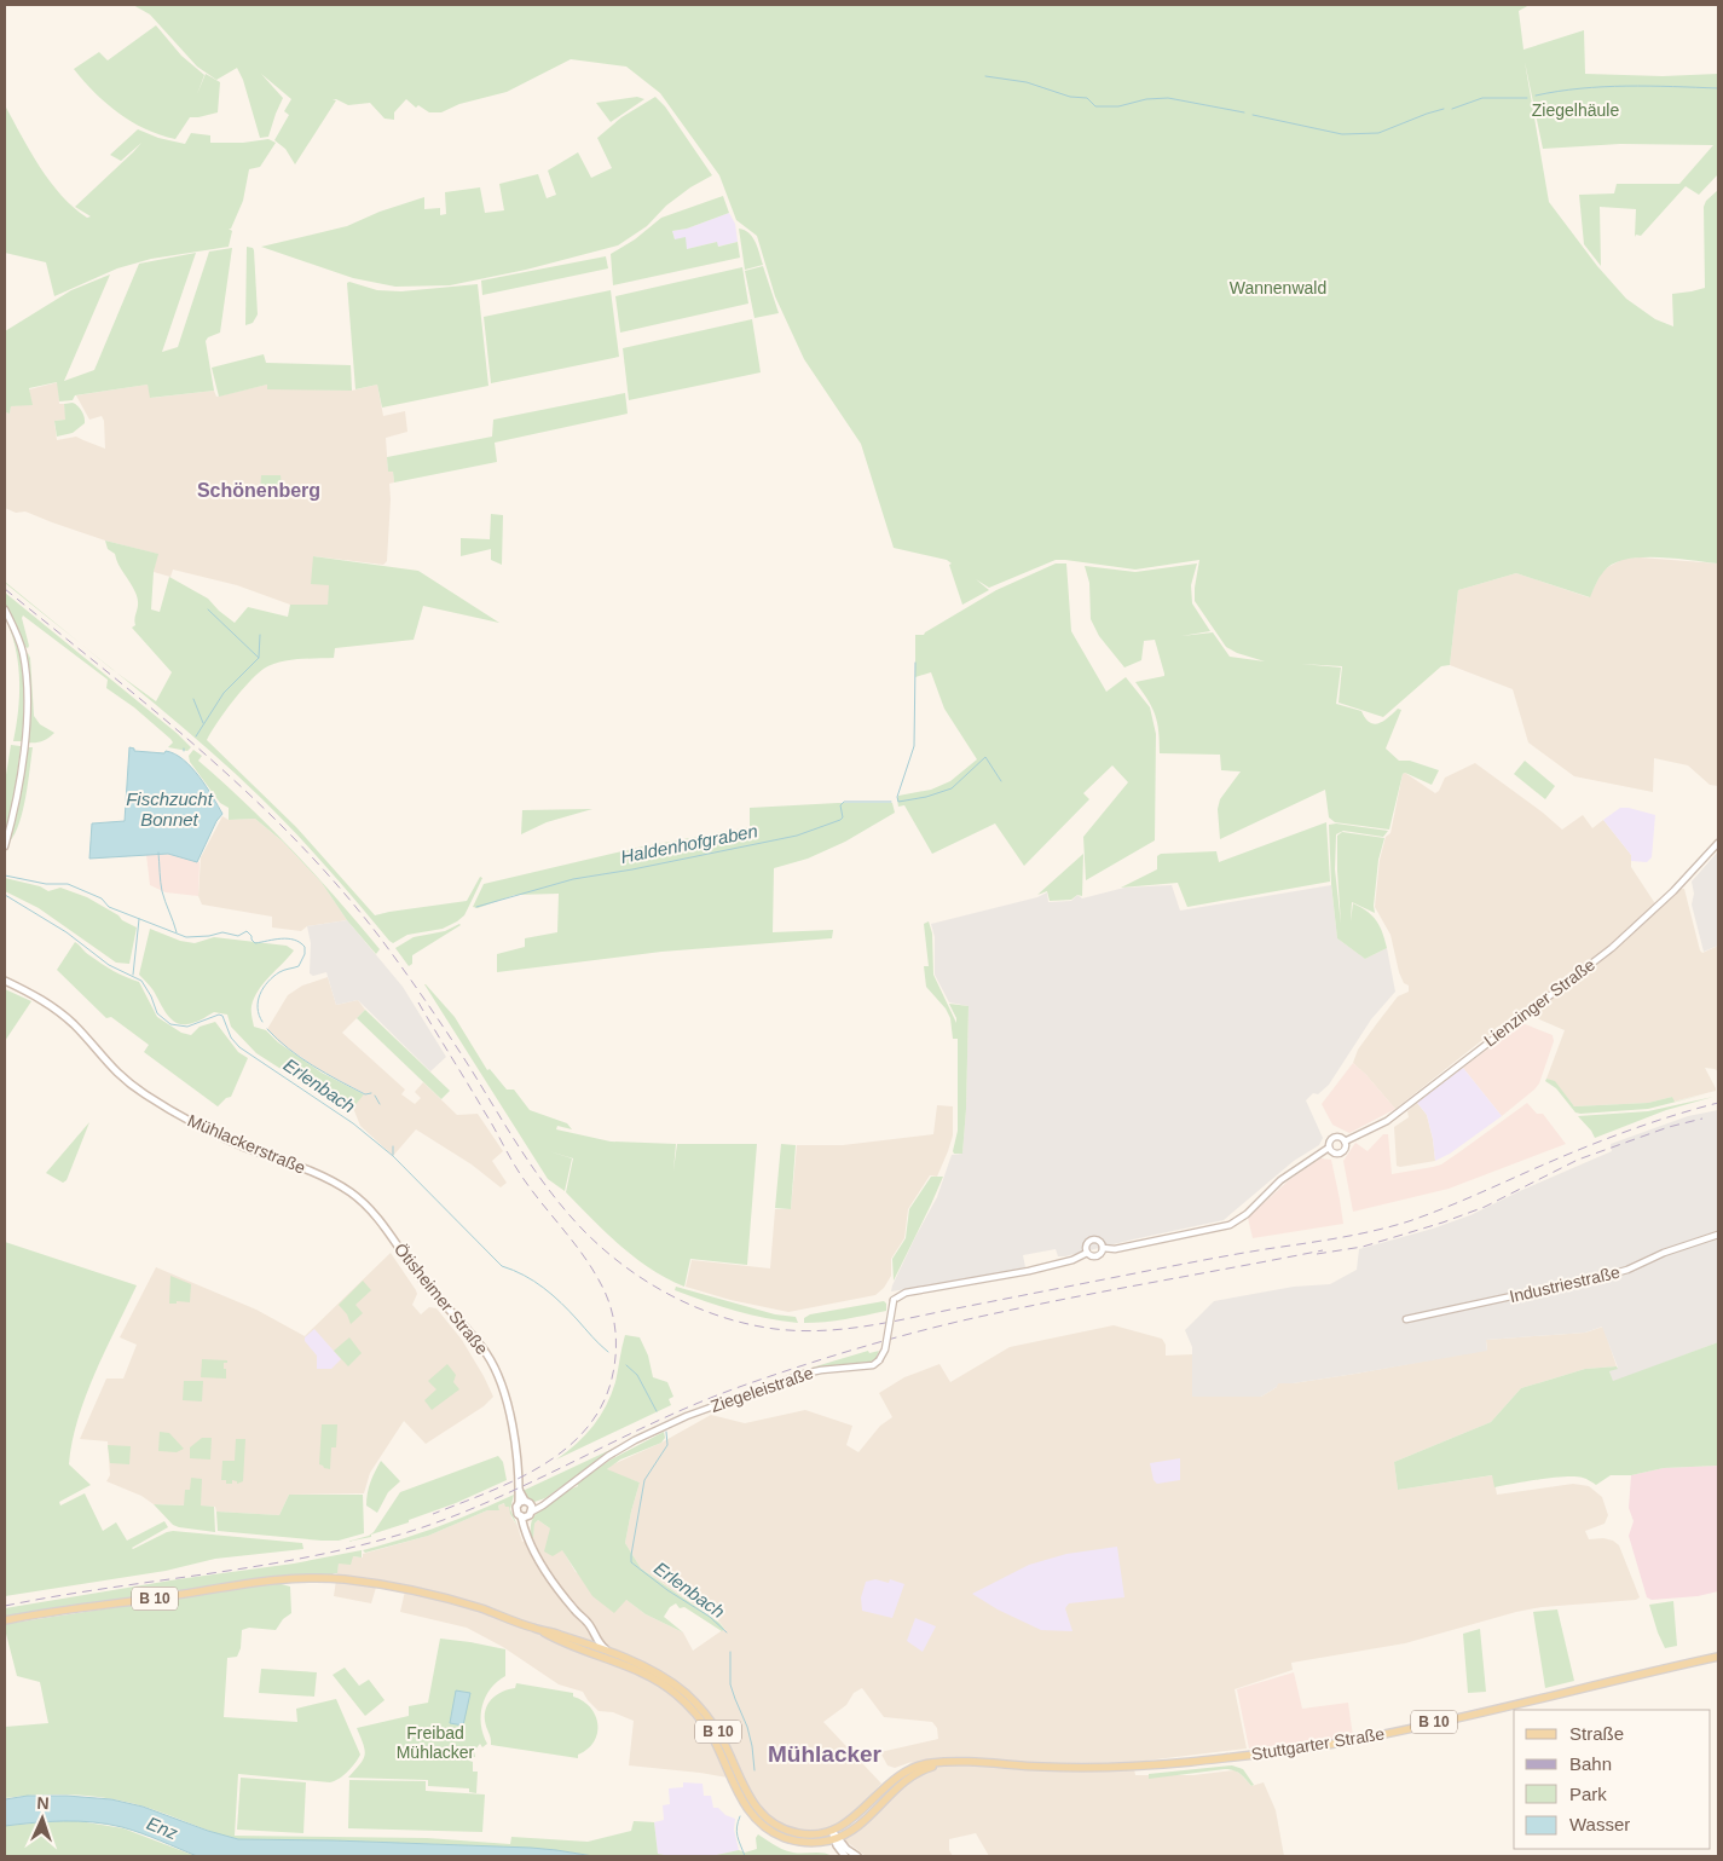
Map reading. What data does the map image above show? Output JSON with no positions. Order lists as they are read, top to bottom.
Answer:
{
  "streets": {
    "main road": [
      "Mühlackerstraße",
      "Ötisheimer Straße",
      "B 10",
      "Stuttgarter Straße"
    ],
    "street": ["Lienzinger Straße", "Industriestraße", "Ziegeleistraße"]
  },
  "crossings": [
    ["Lienzinger Straße", "Ziegeleistraße"],
    ["Mühlackerstraße", "Ötisheimer Straße"],
    ["Ötisheimer Straße", "Ziegeleistraße"],
    ["B 10", "Stuttgarter Straße"]
  ],
  "districts": ["Schönenberg", "Mühlacker"],
  "water": [
    "Fischzucht Bonnet",
    "Haldenhofgraben",
    "Erlenbach",
    "Enz"
  ],
  "parks": ["Ziegelhäule", "Wannenwald", "Freibad Mühlacker"],
  "legend": [
    "Straße",
    "Bahn",
    "Park",
    "Wasser"
  ],
  "north": "top"
}
